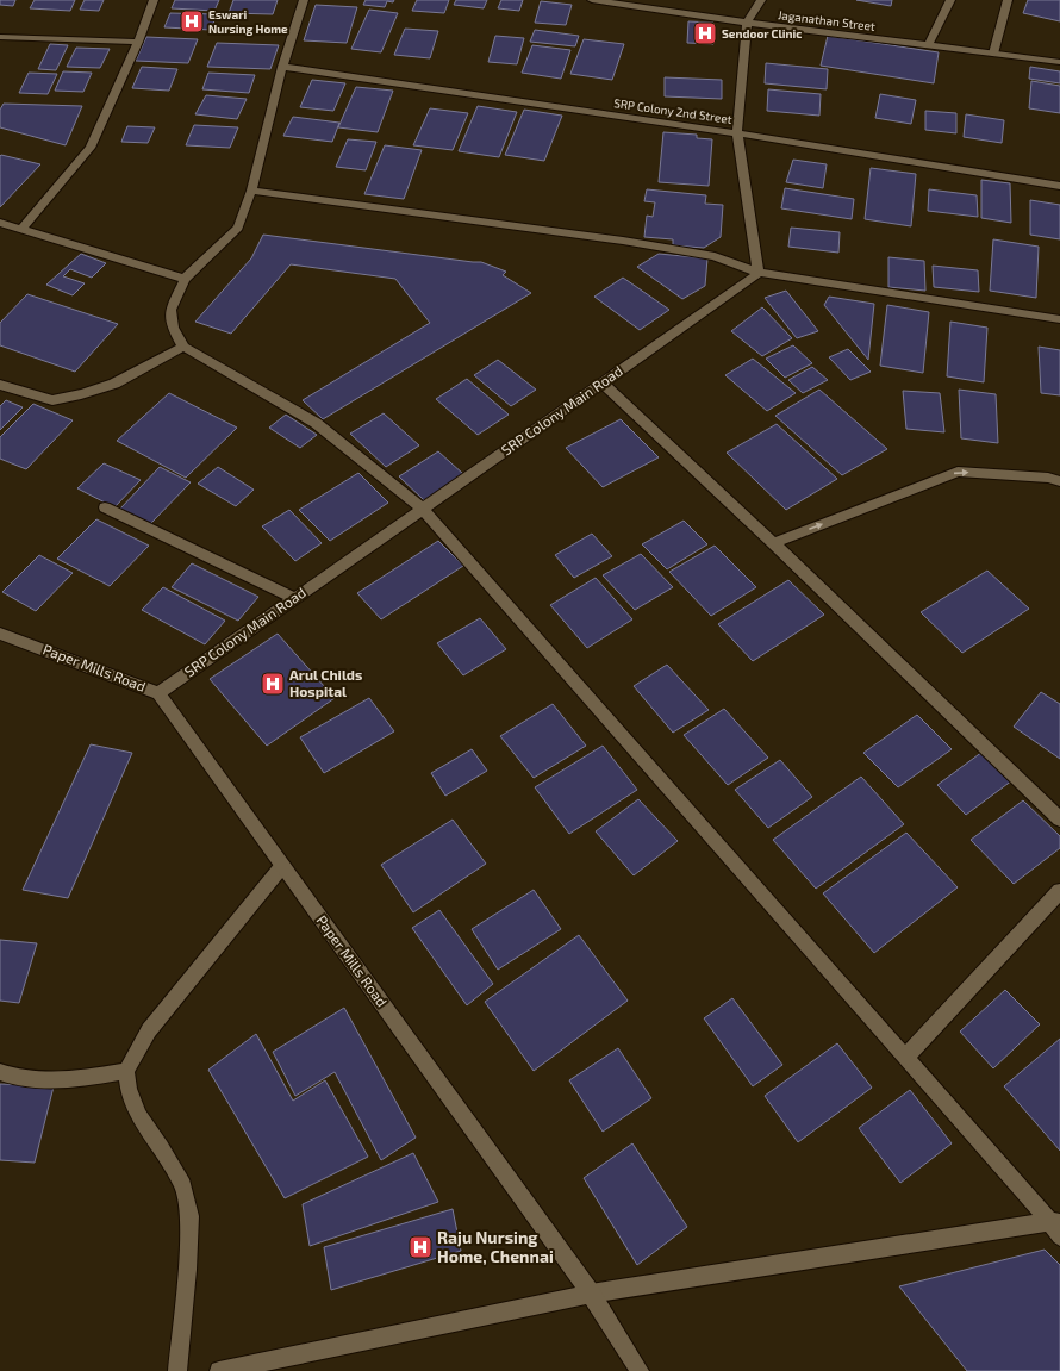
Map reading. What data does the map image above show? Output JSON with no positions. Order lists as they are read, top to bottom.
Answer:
{
  "streets": {
    "street": [
      "Jaganathan Street",
      "SRP Colony 2nd Street",
      "SRP Colony Main Road",
      "Paper Mills Road"
    ]
  },
  "crossings": [
    ["SRP Colony Main Road", "Paper Mills Road"]
  ],
  "places": {
    "hospital": [
      "Eswari Nursing Home",
      "Sendoor Clinic",
      "Arul Childs Hospital",
      "Raju Nursing Home, Chennai"
    ]
  }
}
